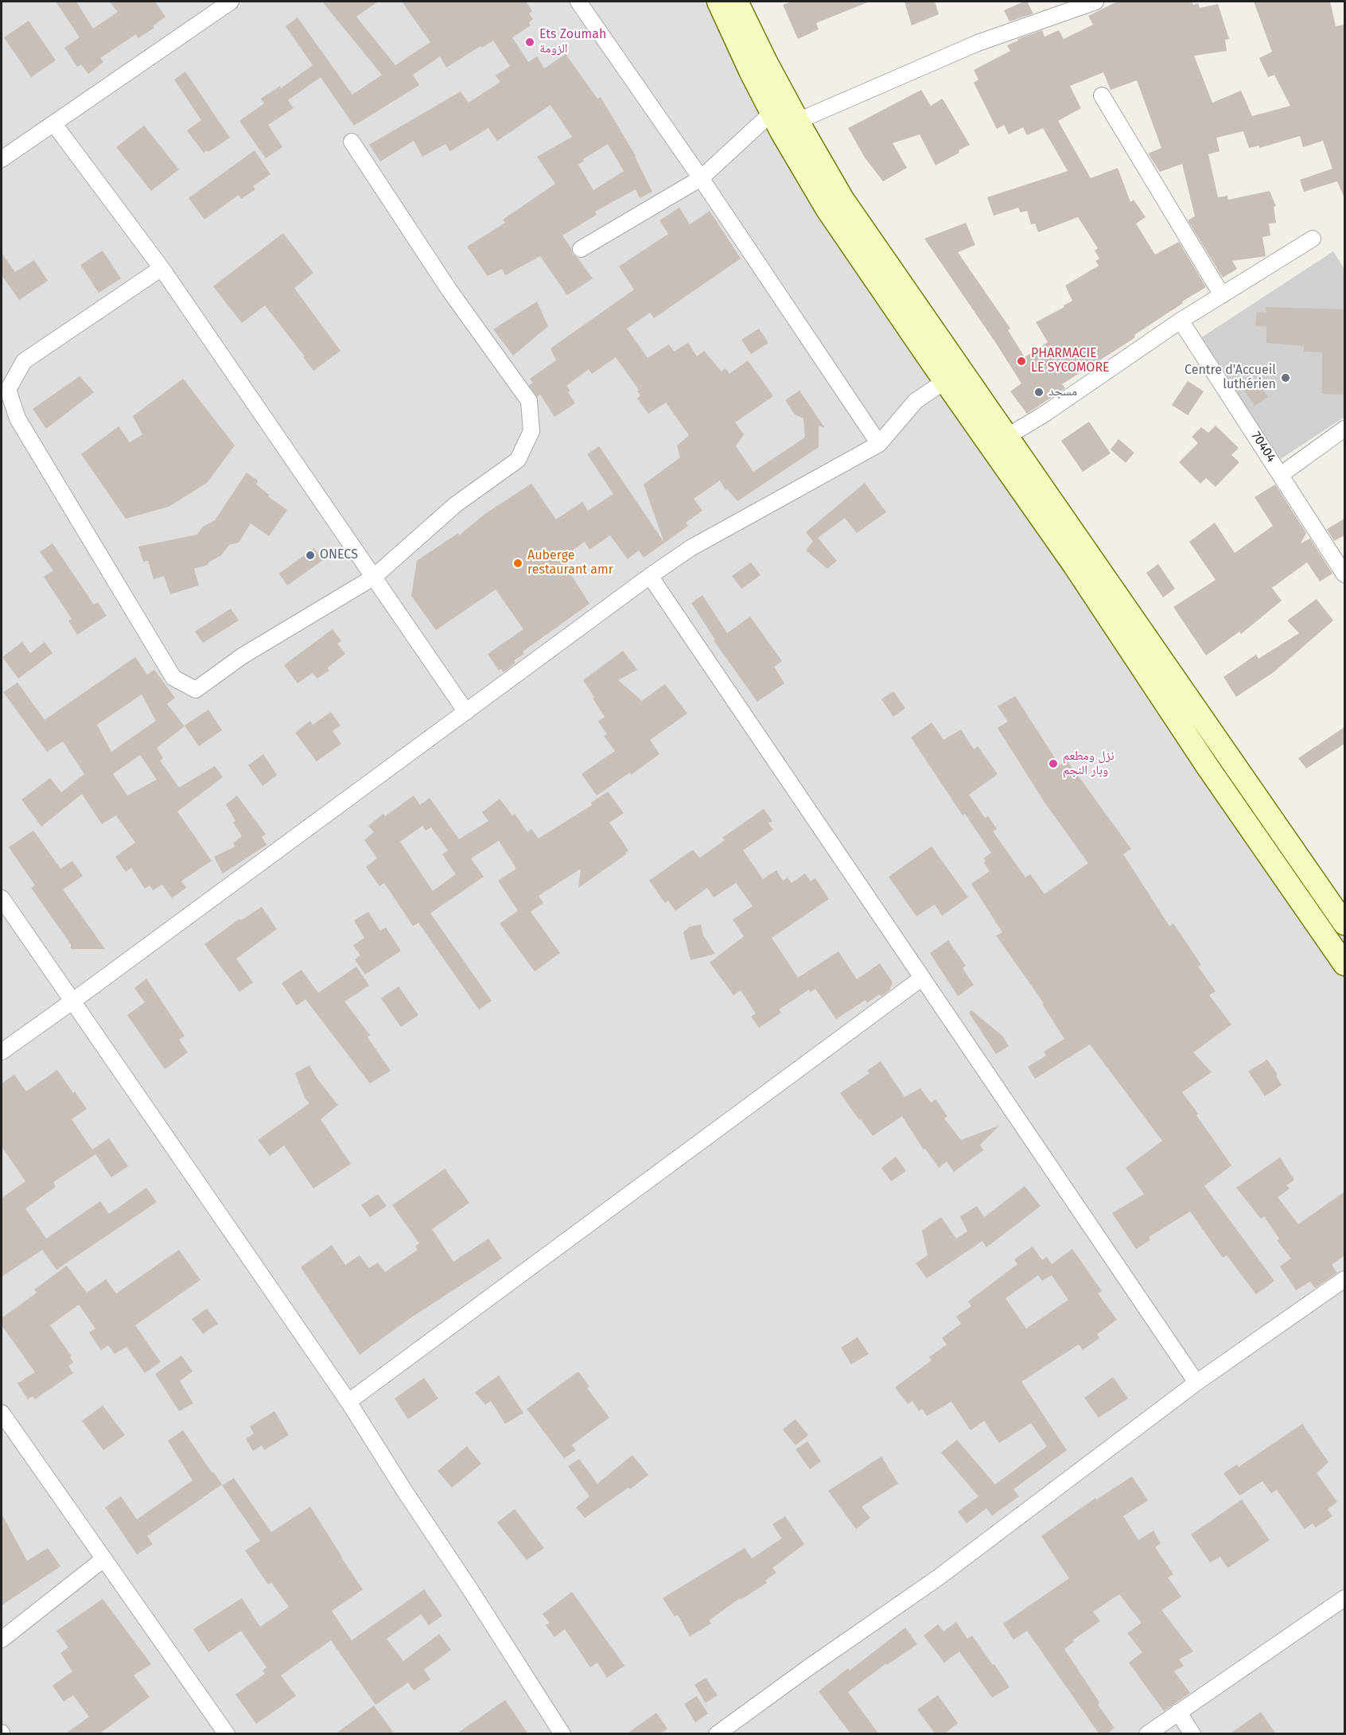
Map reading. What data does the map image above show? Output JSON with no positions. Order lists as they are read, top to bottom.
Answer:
{
  "streets": {
    "street": ["70404"]
  },
  "places": [
    "Ets Zoumah الزومة",
    "PHARMACIE LE SYCOMORE",
    "Centre d'Accueil luthérien",
    "مسجد",
    "ONECS",
    "Auberge restaurant amr",
    "نزل ومطعم وبار النجم"
  ]
}
